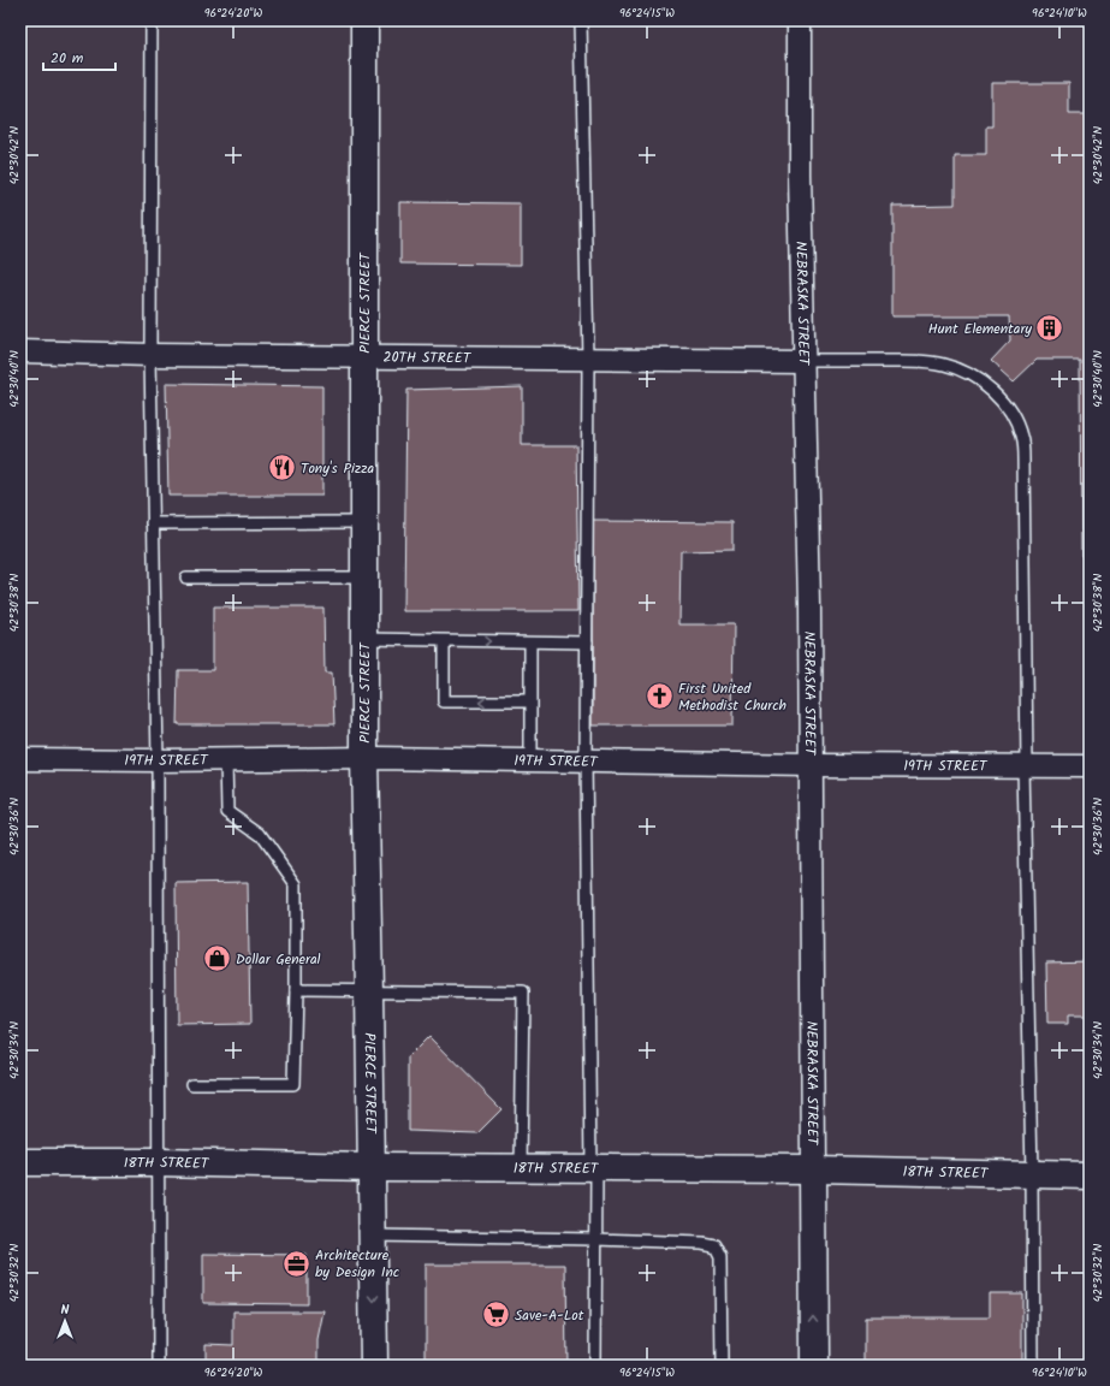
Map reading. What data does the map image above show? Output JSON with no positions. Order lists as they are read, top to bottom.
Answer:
{
  "streets": {
    "main road": ["PIERCE STREET", "NEBRASKA STREET", "18TH STREET"],
    "street": ["20TH STREET", "19TH STREET"]
  },
  "crossings": [
    ["PIERCE STREET", "20TH STREET"],
    ["PIERCE STREET", "19TH STREET"],
    ["PIERCE STREET", "18TH STREET"],
    ["NEBRASKA STREET", "20TH STREET"],
    ["NEBRASKA STREET", "19TH STREET"],
    ["NEBRASKA STREET", "18TH STREET"]
  ],
  "places": {
    "building": ["Hunt Elementary"],
    "restaurant": ["Tony's Pizza"],
    "church": ["First United Methodist Church"],
    "shop": ["Dollar General"],
    "office": ["Architecture by Design Inc"],
    "supermarket": ["Save-A-Lot"]
  },
  "scale_bar": "20 m",
  "north": "top",
  "coordinates": [
    "96°24'20\"W",
    "96°24'15\"W",
    "96°24'10\"W",
    "42°30'42\"N",
    "42°30'40\"N",
    "42°30'38\"N",
    "42°30'36\"N",
    "42°30'34\"N",
    "42°30'32\"N"
  ]
}
